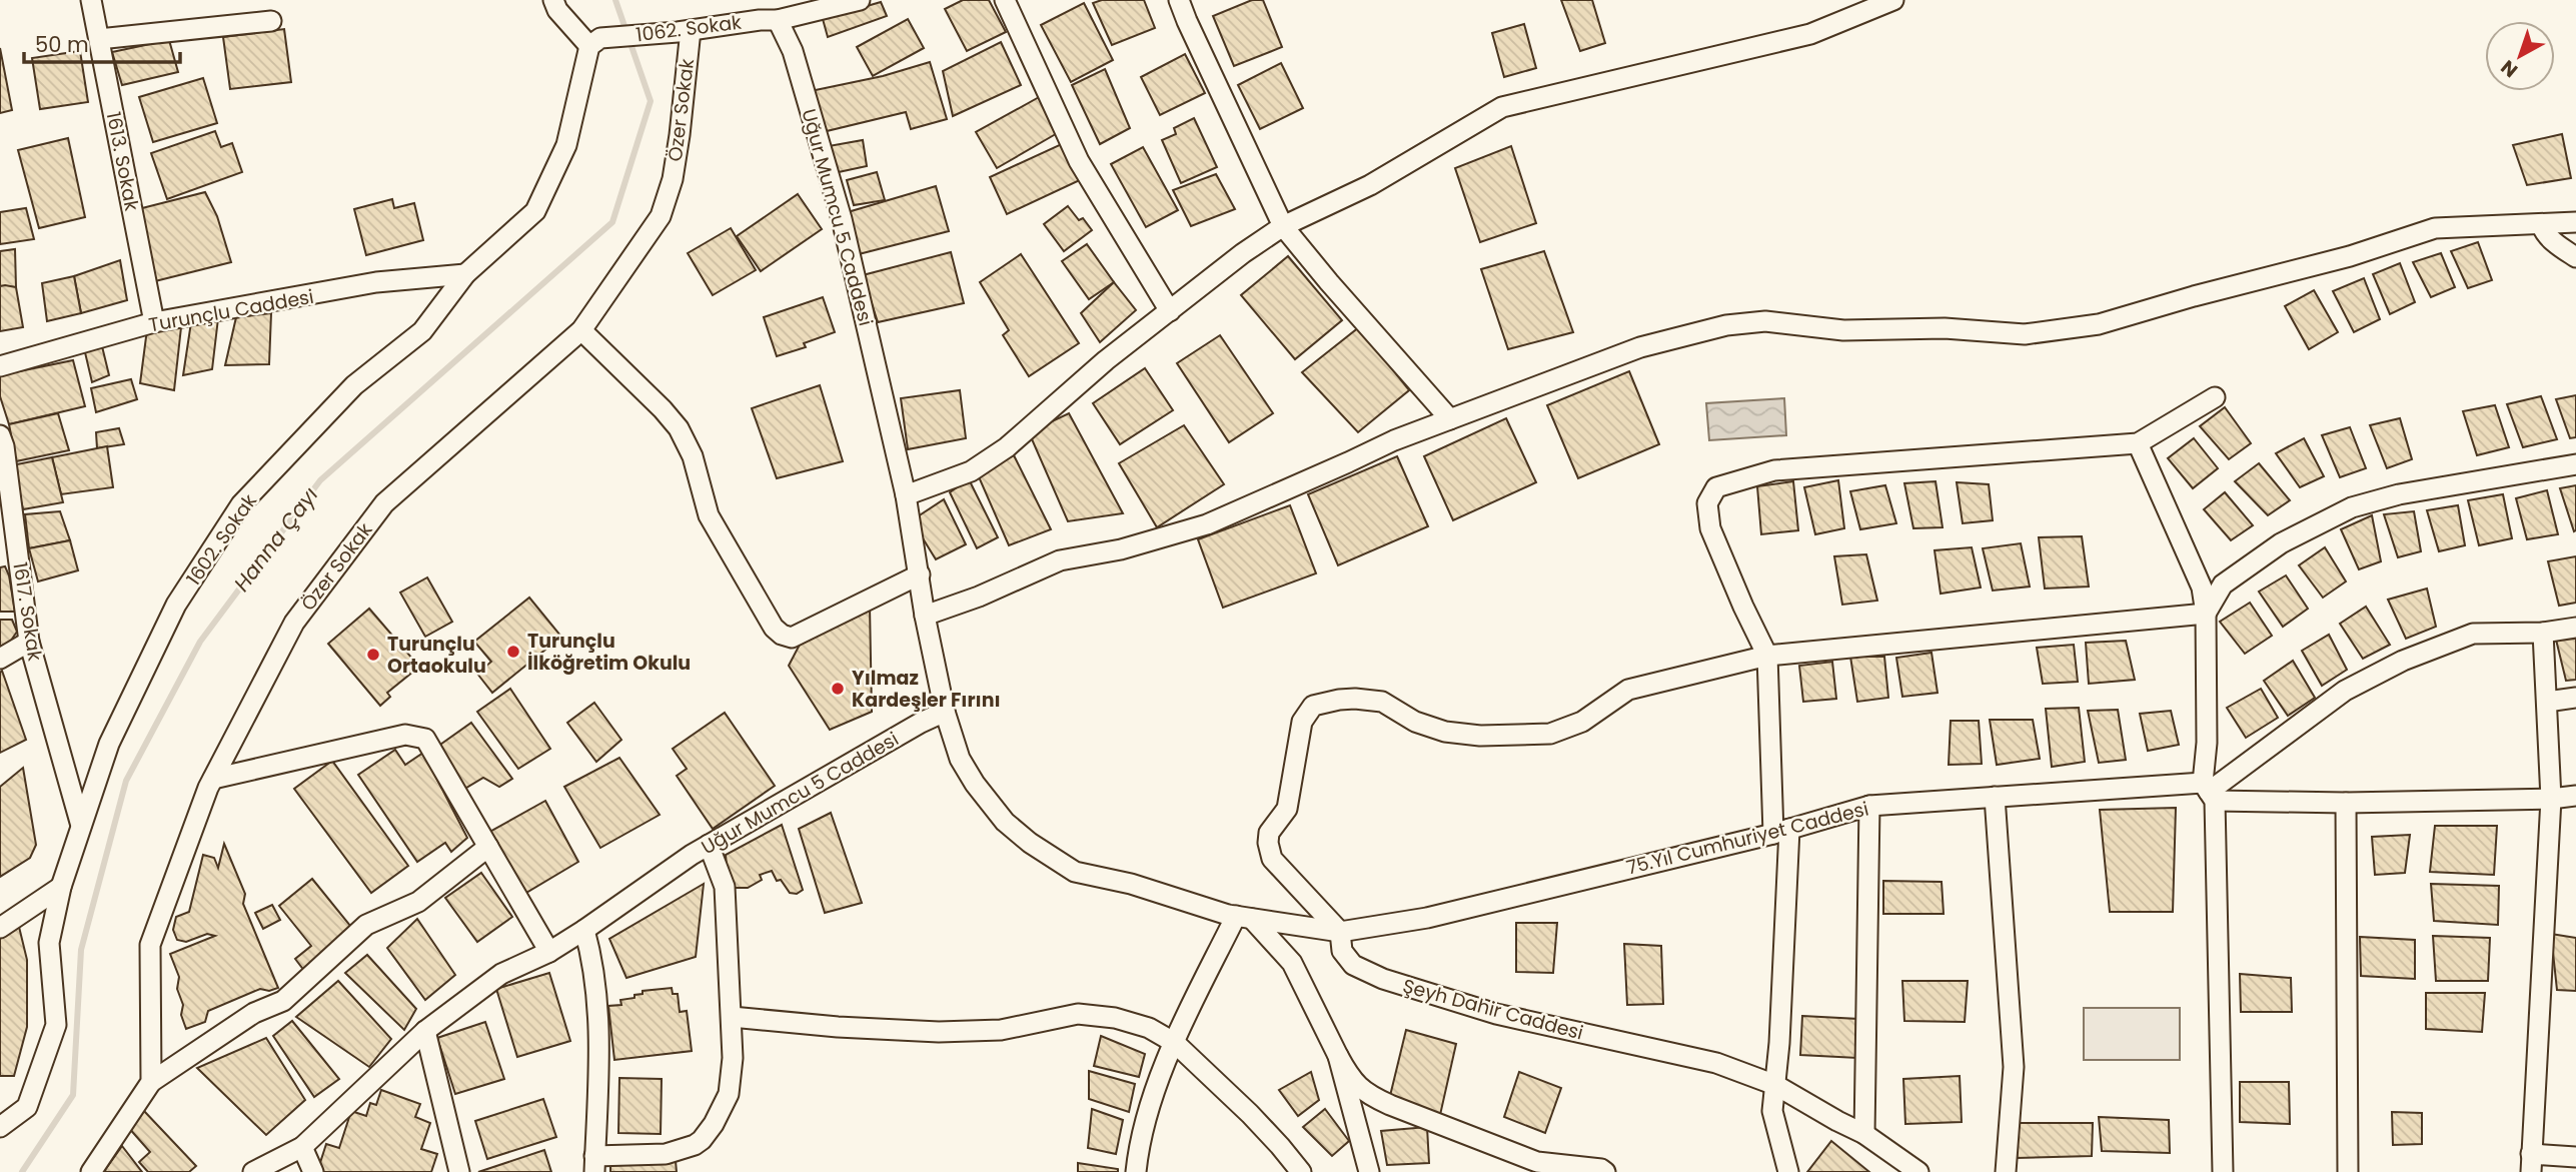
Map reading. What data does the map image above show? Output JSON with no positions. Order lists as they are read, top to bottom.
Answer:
{
  "streets": {
    "street": [
      "1062. Sokak",
      "Özer Sokak",
      "1613. Sokak",
      "Uğur Mumcu 5 Caddesi",
      "Turunçlu Caddesi",
      "1602. Sokak",
      "1617. Sokak",
      "75.Yıl Cumhuriyet Caddesi",
      "Şeyh Dahir Caddesi"
    ]
  },
  "crossings": [
    ["1062. Sokak", "Özer Sokak"],
    ["1062. Sokak", "Uğur Mumcu 5 Caddesi"],
    ["1062. Sokak", "1602. Sokak"],
    ["1613. Sokak", "Turunçlu Caddesi"],
    ["Turunçlu Caddesi", "1602. Sokak"],
    ["1602. Sokak", "1617. Sokak"],
    ["75.Yıl Cumhuriyet Caddesi", "Şeyh Dahir Caddesi"]
  ],
  "water": ["Hanna Çayı"],
  "places": ["Turunçlu İlköğretim Okulu", "Turunçlu Ortaokulu", "Yılmaz Kardeşler Fırını"],
  "scale_bar": "50 m",
  "north": "bottom left"
}
